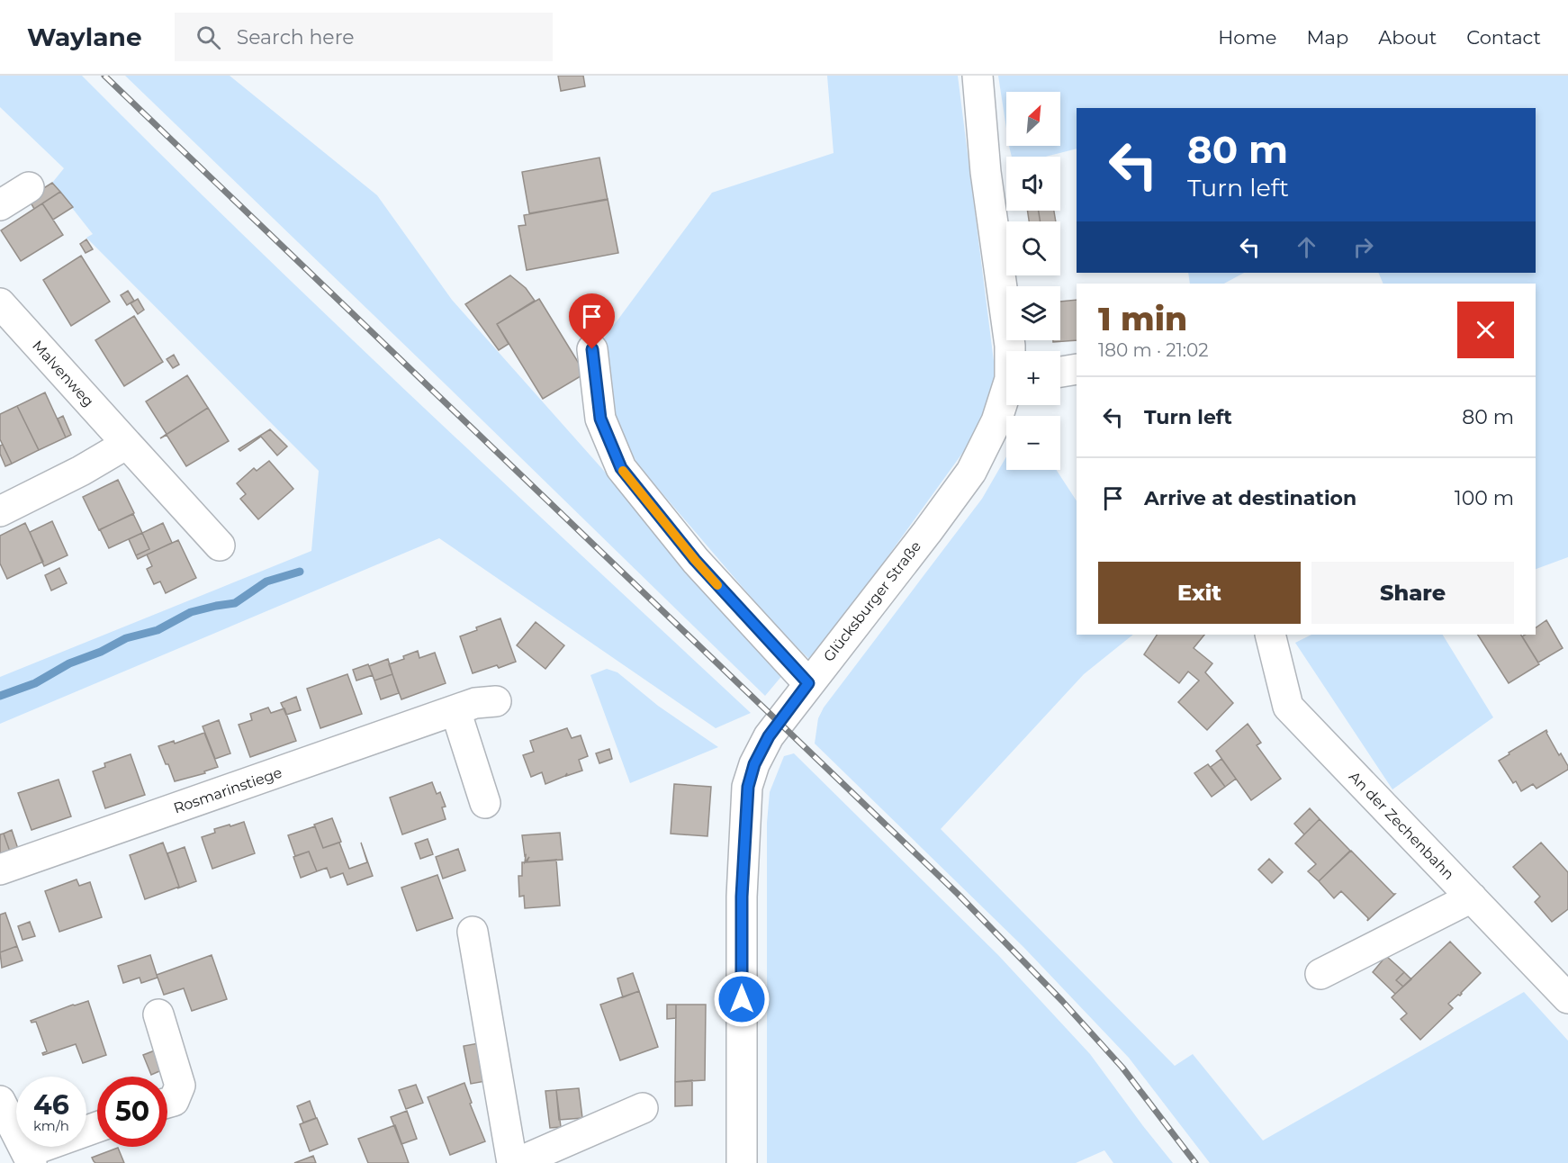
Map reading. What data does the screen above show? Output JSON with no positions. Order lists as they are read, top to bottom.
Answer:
{
  "streets": {
    "street": [
      "Malvenweg",
      "Glücksburger Straße",
      "Rosmarinstiege",
      "An der Zechenbahn"
    ]
  },
  "north": "top right",
  "page": {
    "header": "Waylane",
    "search": "Search here",
    "nav": [
      "Home",
      "Map",
      "About",
      "Contact"
    ],
    "map_buttons": ["+", "−"],
    "turn": ["80 m", "Turn left"],
    "heading": ["1 min", "180 m · 21:02"],
    "list": [
      {
        "name": "Turn left",
        "value": "80 m"
      },
      {
        "name": "Arrive at destination",
        "value": "100 m"
      }
    ],
    "buttons": ["Exit", "Share"],
    "speed": "46 km/h",
    "limit": "50"
  }
}
